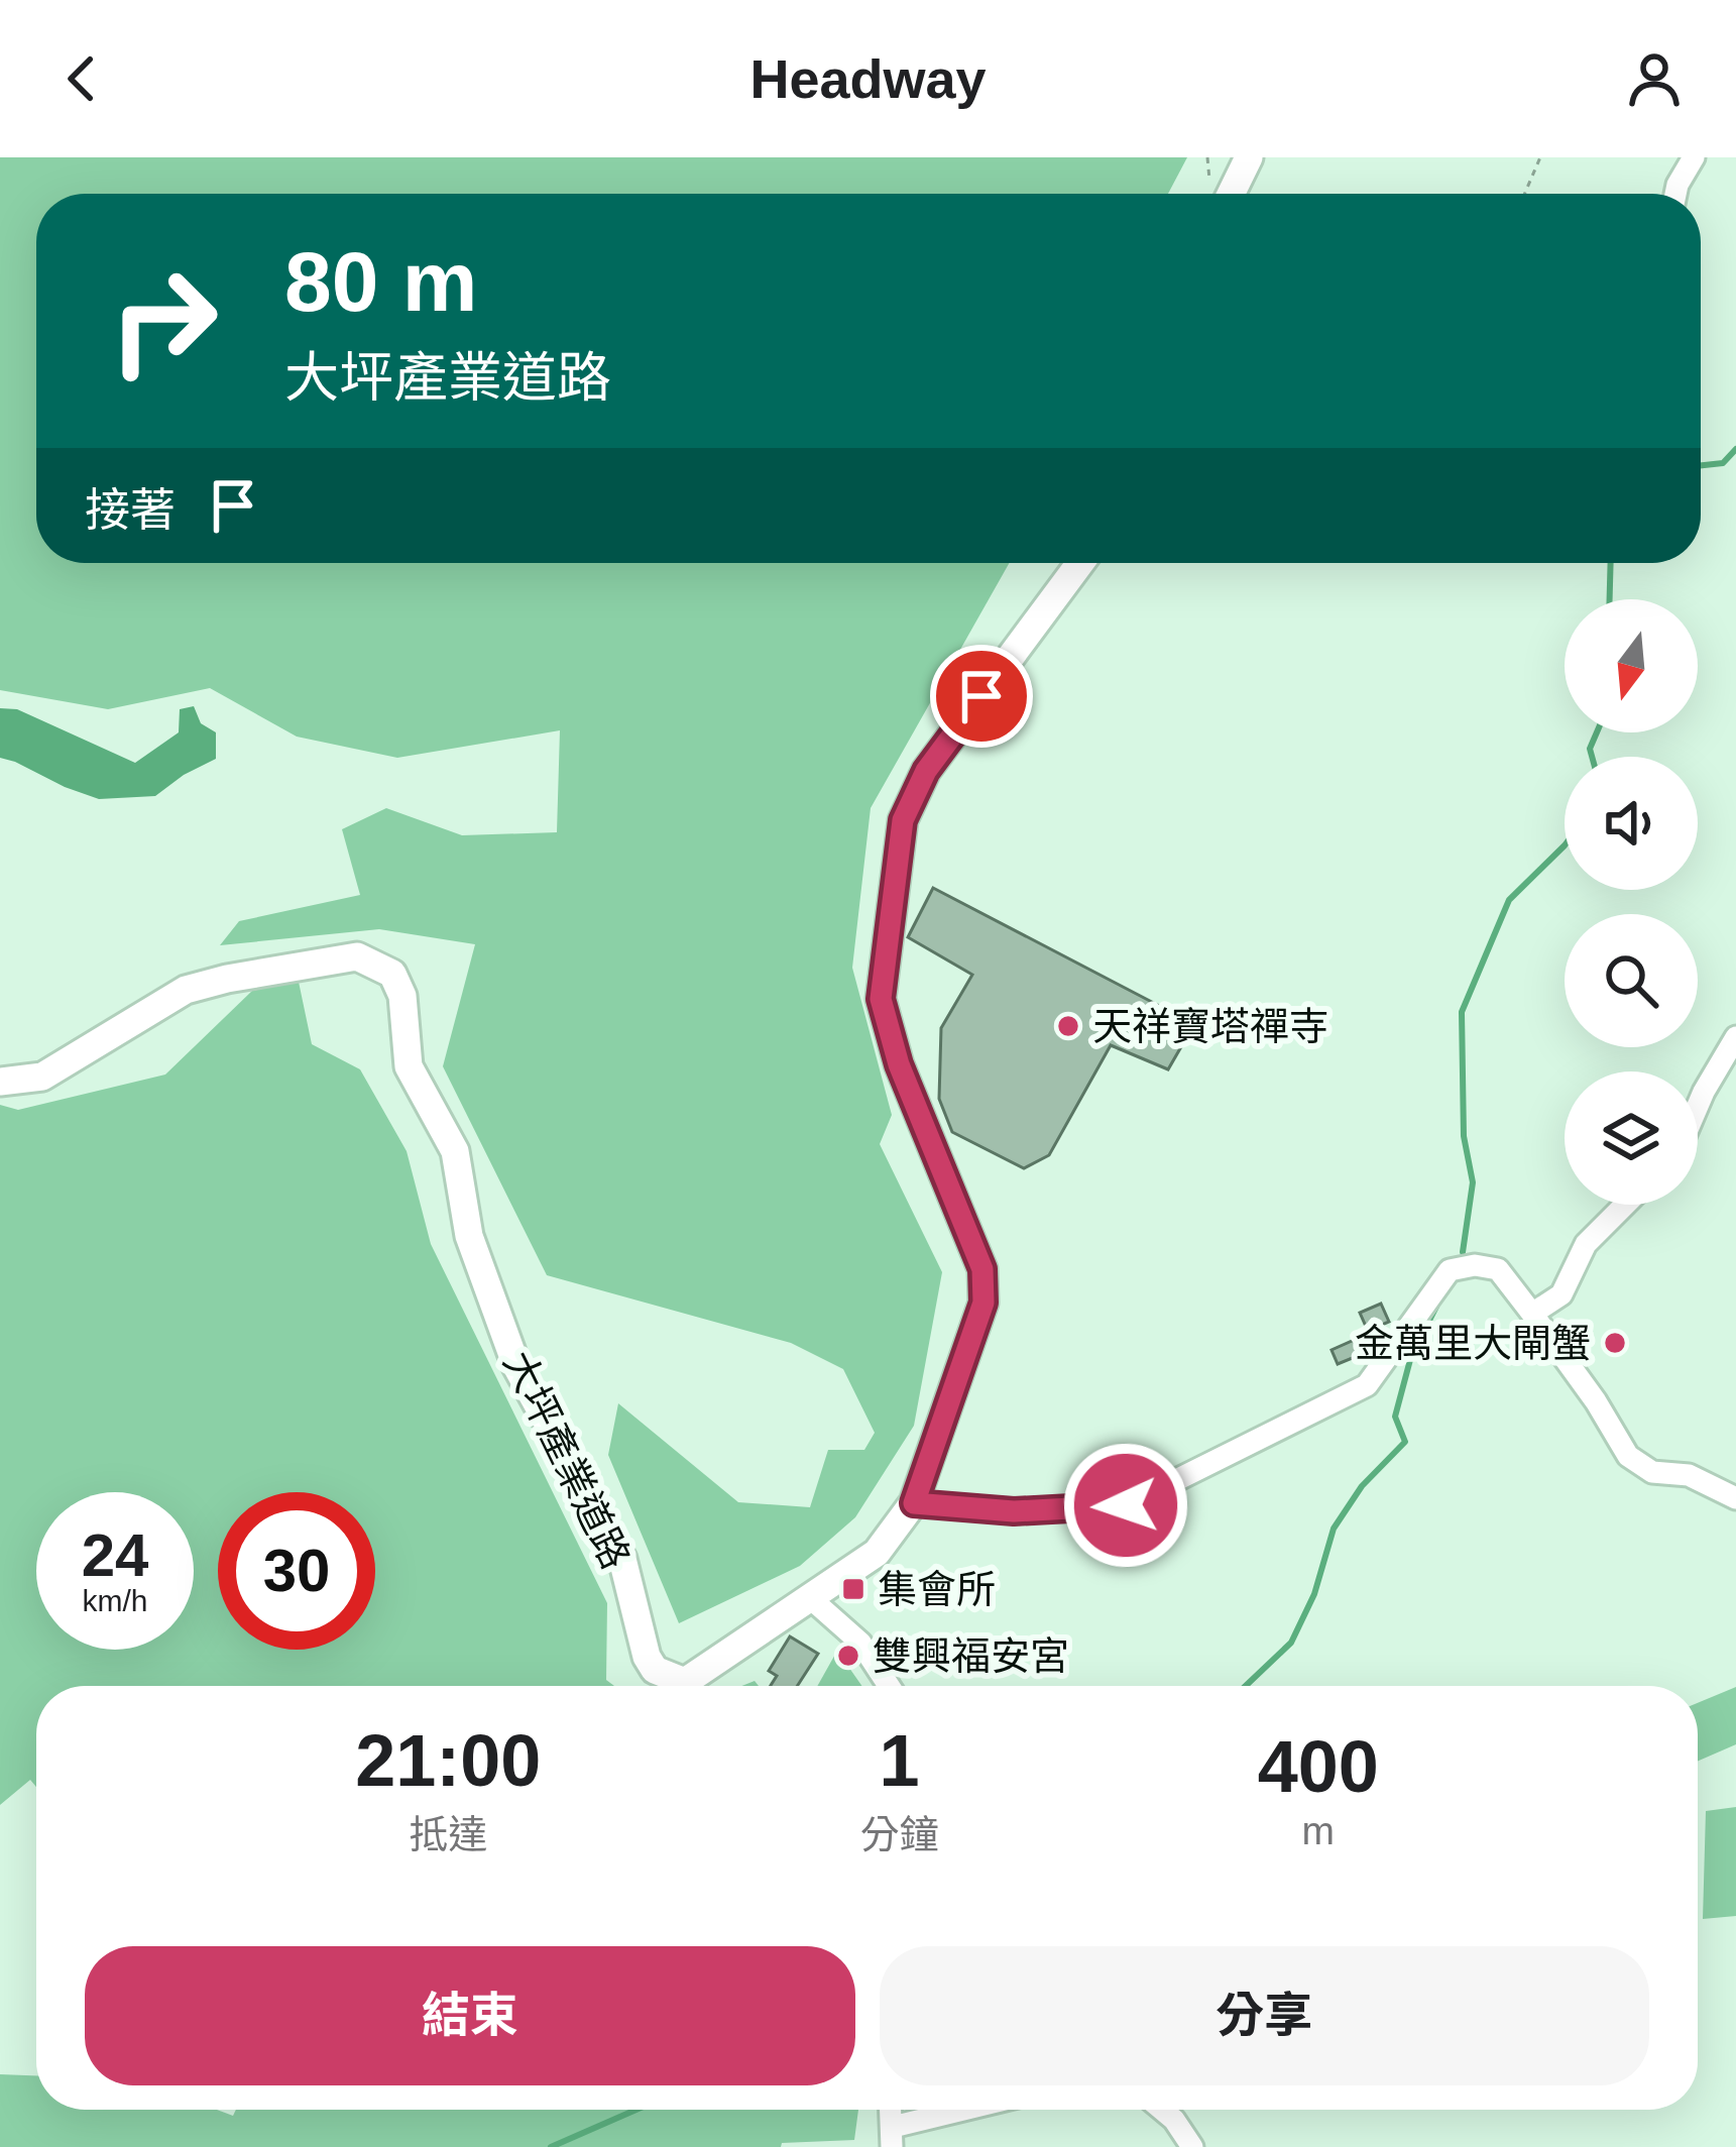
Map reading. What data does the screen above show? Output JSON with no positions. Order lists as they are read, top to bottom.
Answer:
{
  "streets": {
    "street": ["大坪產業道路"]
  },
  "places": {
    "other": ["天祥寶塔禪寺", "金萬里大閘蟹", "雙興福安宮"],
    "transit": ["集會所"]
  },
  "north": "bottom",
  "page": {
    "header": "Headway",
    "turn": ["80 m", "大坪產業道路"],
    "then": "接著",
    "speed": "24 km/h",
    "limit": "30",
    "eta": [
      "21:00",
      "抵達",
      "1",
      "分鐘",
      "400",
      "m"
    ],
    "buttons": ["結束", "分享"]
  }
}
